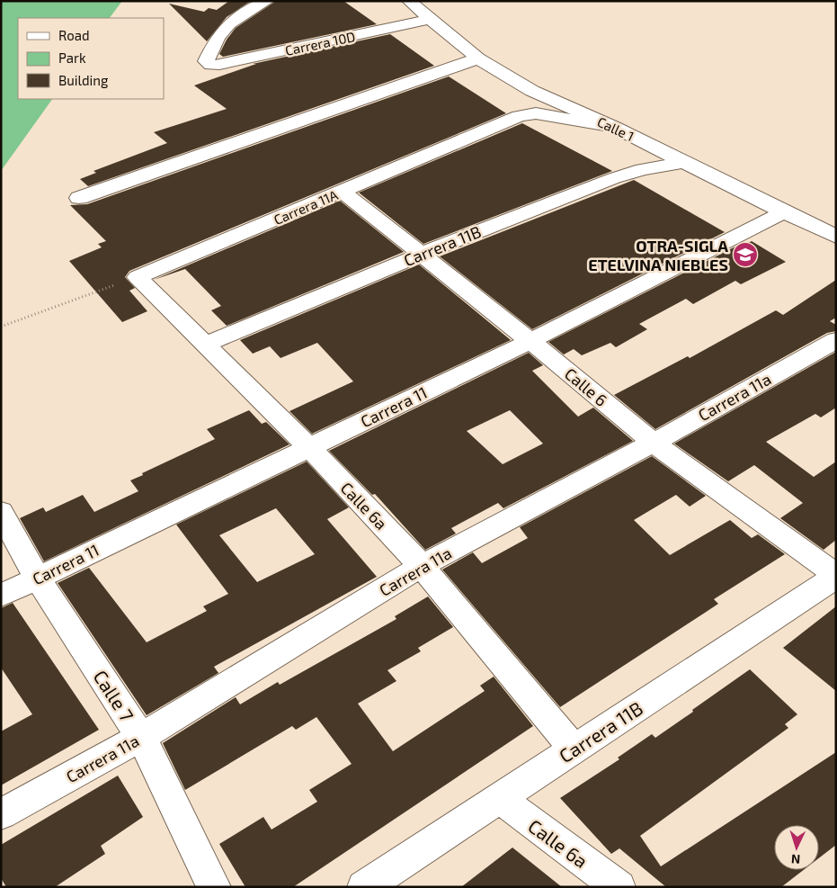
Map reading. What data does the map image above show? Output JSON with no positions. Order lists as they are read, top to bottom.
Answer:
{
  "streets": {
    "street": [
      "Carrera 10D",
      "Calle 1",
      "Carrera 11A",
      "Carrera 11B",
      "Calle 6",
      "Carrera 11a",
      "Carrera 11",
      "Calle 6a",
      "Calle 7"
    ]
  },
  "crossings": [
    ["Carrera 10D", "Calle 1"],
    ["Calle 1", "Carrera 11A"],
    ["Calle 1", "Carrera 11B"],
    ["Calle 1", "Carrera 11"],
    ["Carrera 11A", "Calle 6"],
    ["Carrera 11A", "Calle 6a"],
    ["Carrera 11B", "Calle 6"],
    ["Carrera 11B", "Calle 6a"],
    ["Calle 6", "Carrera 11a"],
    ["Calle 6", "Carrera 11"],
    ["Carrera 11a", "Calle 6a"],
    ["Carrera 11a", "Calle 7"],
    ["Carrera 11", "Calle 6a"],
    ["Carrera 11", "Calle 7"]
  ],
  "places": {
    "school or university": ["OTRA-SIGLA ETELVINA NIEBLES"]
  },
  "legend": ["Road", "Park", "Building"],
  "north": "bottom"
}
